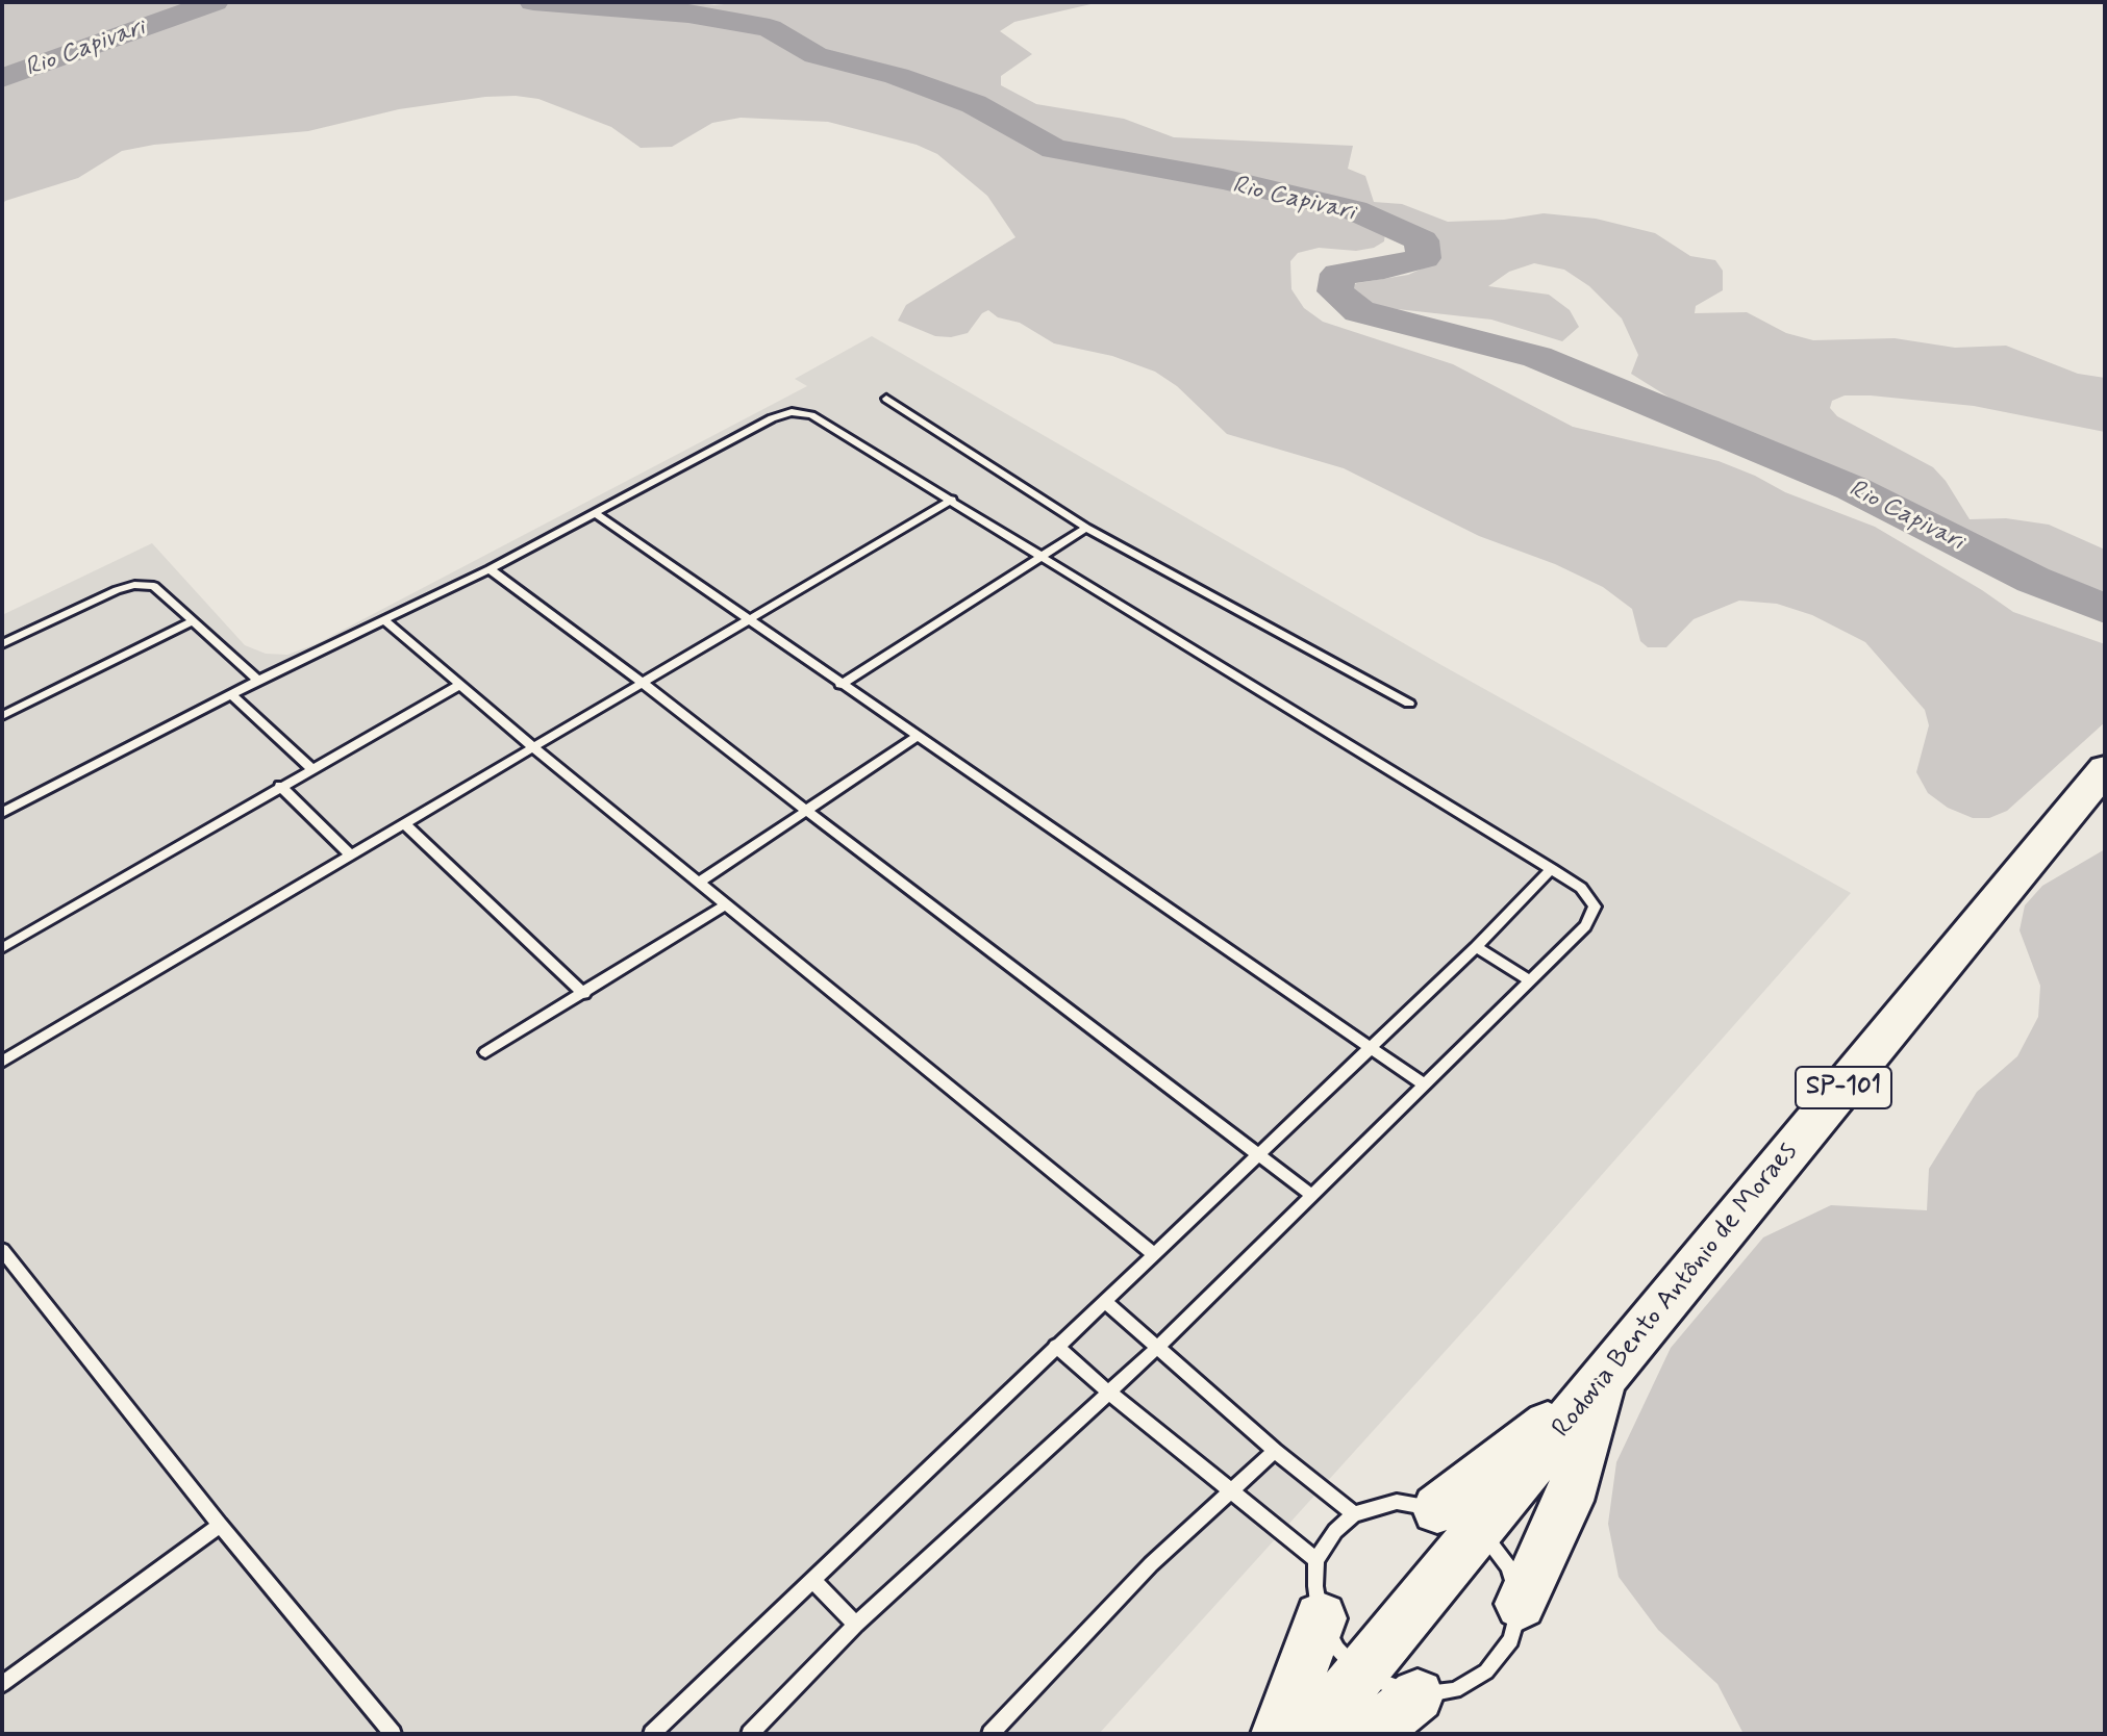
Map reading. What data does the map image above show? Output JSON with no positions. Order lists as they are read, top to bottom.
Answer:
{
  "streets": {
    "main road": ["SP-101", "Rodovia Bento Antônio de Moraes"]
  },
  "water": ["Rio Capivari"]
}
